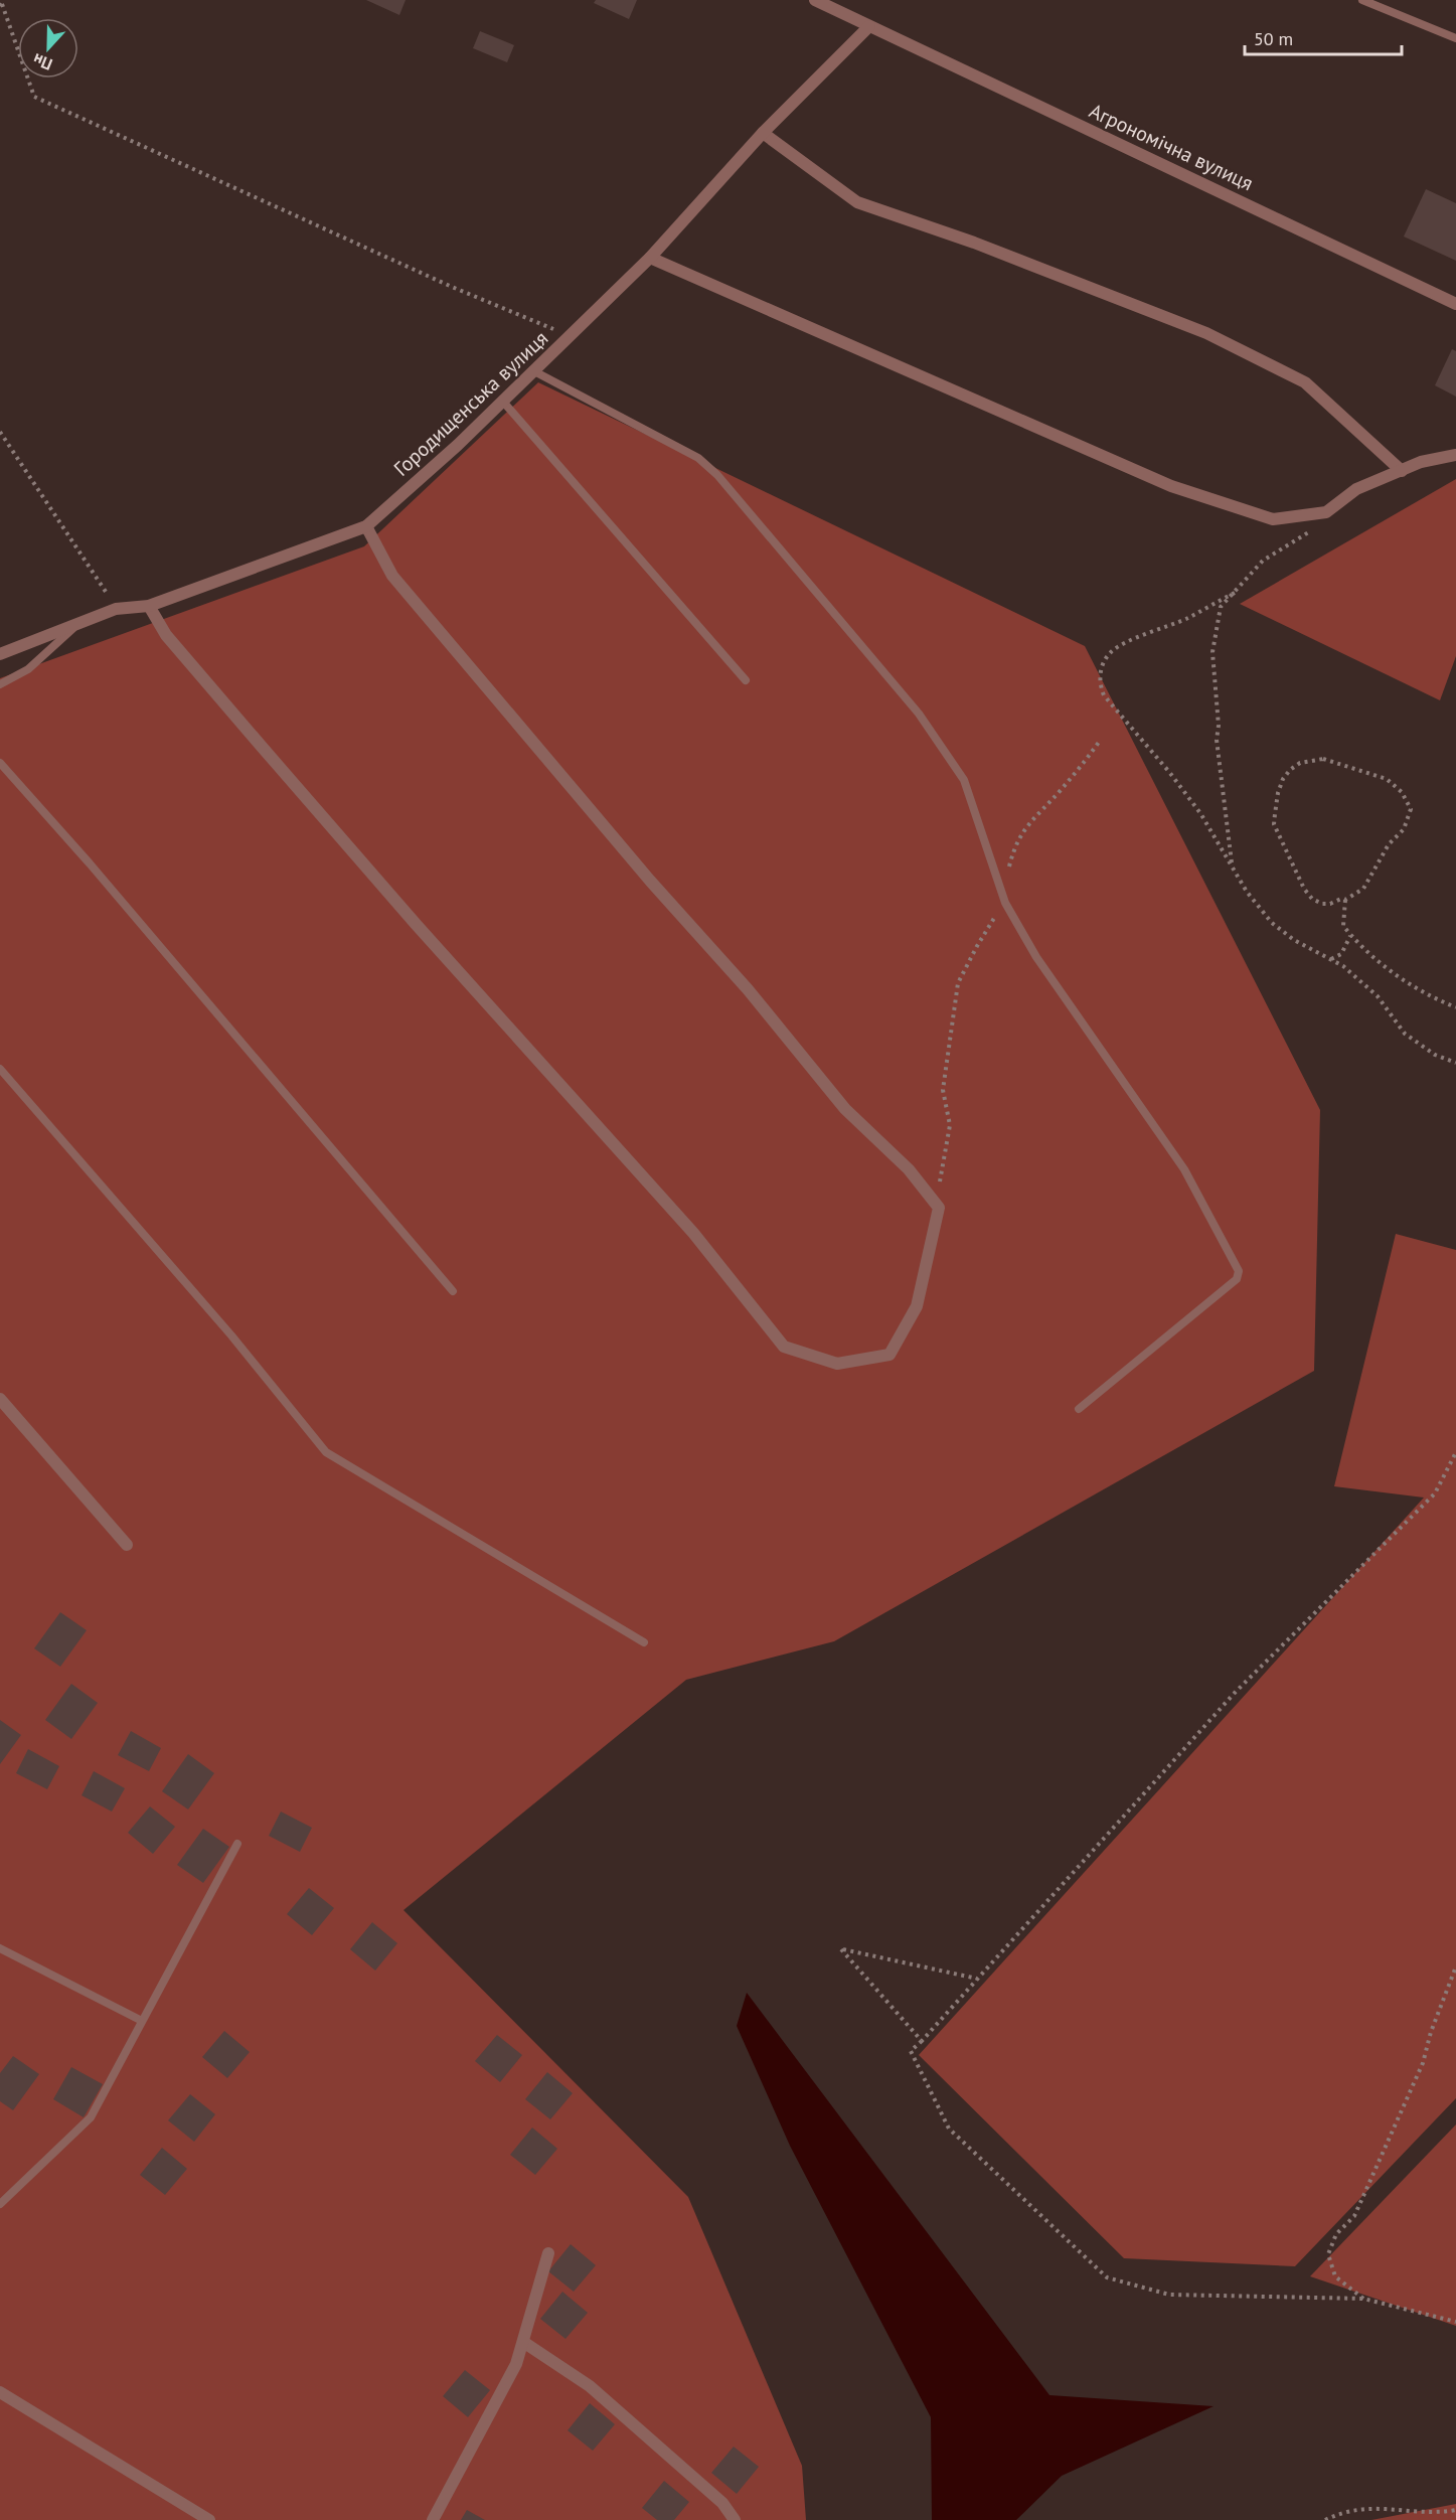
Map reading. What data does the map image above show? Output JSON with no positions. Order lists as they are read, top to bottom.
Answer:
{
  "streets": {
    "street": ["Агрономічна вулиця", "Городищенська вулиця"]
  },
  "crossings": [
    ["Агрономічна вулиця", "Городищенська вулиця"]
  ],
  "scale_bar": "50 m",
  "north": "bottom"
}
